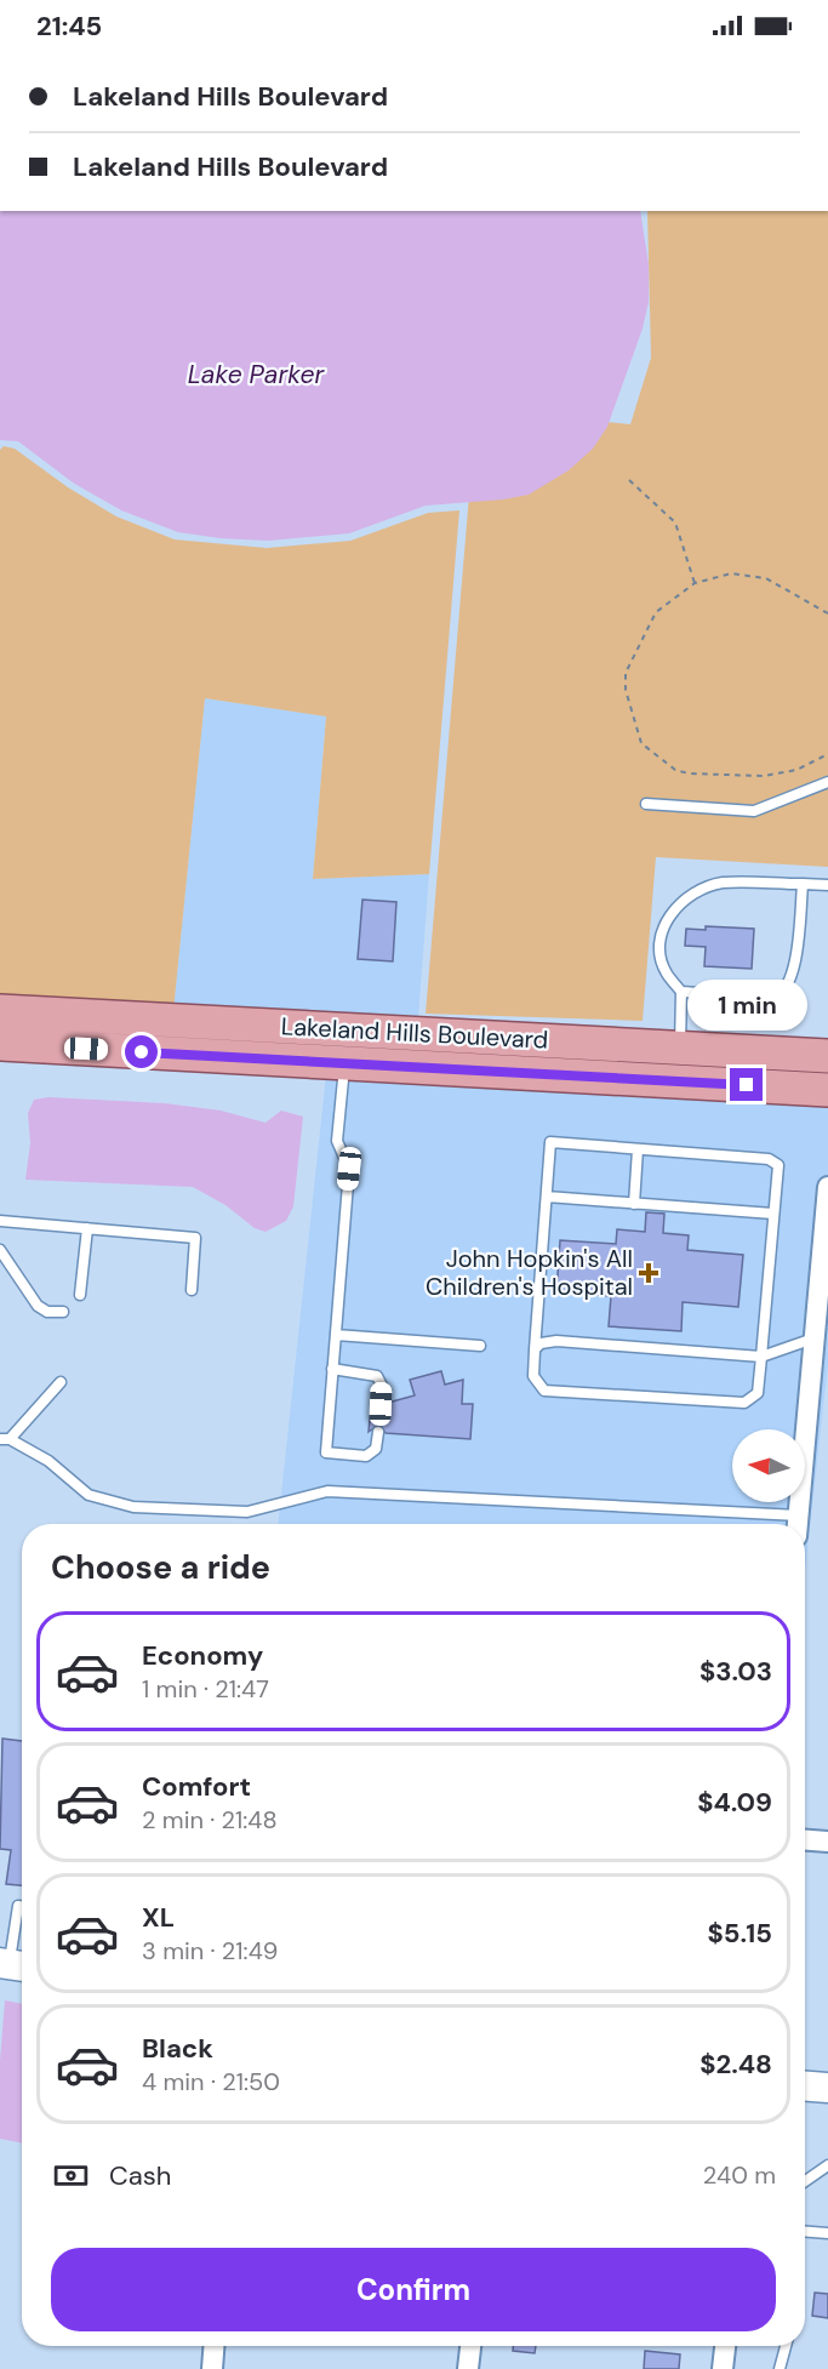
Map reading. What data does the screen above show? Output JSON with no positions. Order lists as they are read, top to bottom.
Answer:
{
  "streets": {
    "main road": ["Lakeland Hills Boulevard"]
  },
  "water": ["Lake Parker"],
  "places": {
    "health": ["John Hopkin's All Children's Hospital"]
  },
  "north": "left",
  "page": {
    "status": "21:45",
    "banner": ["Lakeland Hills Boulevard", "Lakeland Hills Boulevard"],
    "bubble": "1 min",
    "heading": "Choose a ride",
    "list": [
      {
        "name": "Economy",
        "note": "1 min · 21:47",
        "value": "$3.03"
      },
      {
        "name": "Comfort",
        "note": "2 min · 21:48",
        "value": "$4.09"
      },
      {
        "name": "XL",
        "note": "3 min · 21:49",
        "value": "$5.15"
      },
      {
        "name": "Black",
        "note": "4 min · 21:50",
        "value": "$2.48"
      }
    ],
    "pay": ["Cash", "240 m"],
    "buttons": "Confirm"
  }
}
